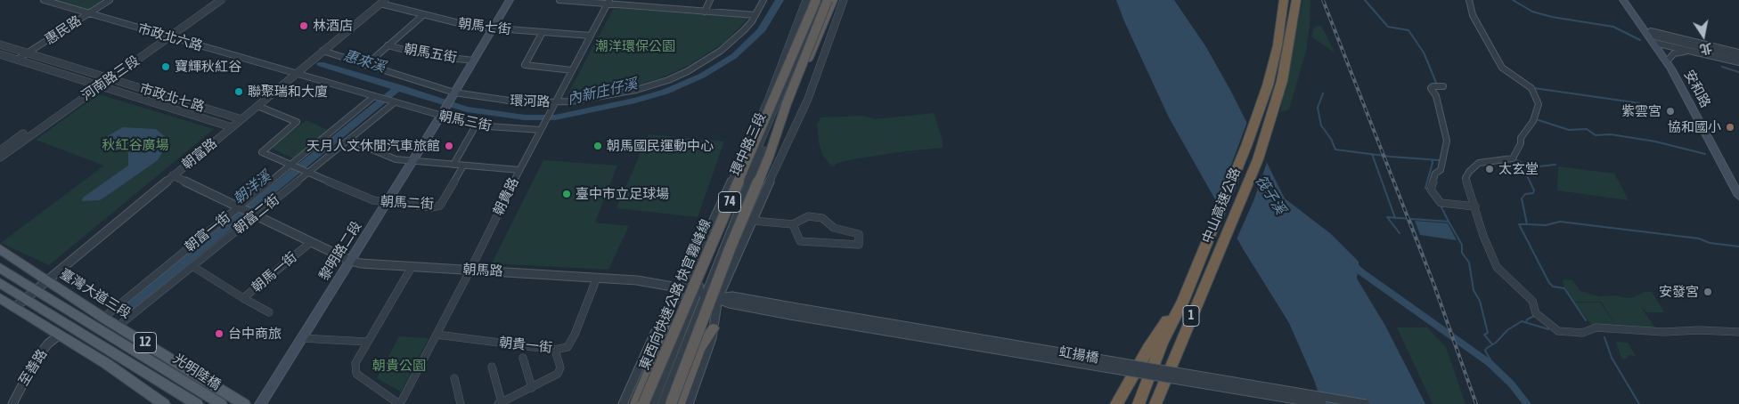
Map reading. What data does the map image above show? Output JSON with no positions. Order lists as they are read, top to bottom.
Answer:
{
  "streets": {
    "highway": [
      "74",
      "中山高速公路",
      "東西向快速公路 快官霧峰線",
      "1"
    ],
    "main road": [
      "安和路",
      "黎明路二段",
      "臺灣大道三段",
      "12",
      "光明陸橋"
    ],
    "street": [
      "朝馬七街",
      "惠民路",
      "市政北六路",
      "朝馬五街",
      "河南路三段",
      "市政北七路",
      "環河路",
      "朝馬三街",
      "環中路三段",
      "朝富路",
      "朝貴路",
      "朝馬二街",
      "朝富二街",
      "朝富一街",
      "朝馬路",
      "朝馬一街",
      "朝貴一街",
      "虹揚橋",
      "至善路"
    ]
  },
  "crossings": [
    ["朝馬七街", "朝富路"],
    ["惠民路", "市政北六路"],
    ["惠民路", "市政北七路"],
    ["市政北六路", "河南路三段"],
    ["市政北六路", "朝富路"],
    ["河南路三段", "市政北七路"],
    ["市政北七路", "朝富路"],
    ["環河路", "朝富路"],
    ["環河路", "朝貴路"],
    ["環河路", "黎明路二段"],
    ["朝馬三街", "朝貴路"],
    ["朝馬三街", "朝富二街"],
    ["朝馬三街", "朝富一街"],
    ["朝馬三街", "黎明路二段"],
    ["環中路三段", "朝馬路"],
    ["朝富路", "臺灣大道三段"],
    ["朝富路", "12"],
    ["朝貴路", "朝馬路"],
    ["朝馬二街", "朝富二街"],
    ["朝馬二街", "朝富一街"],
    ["朝馬二街", "黎明路二段"],
    ["朝富二街", "朝馬路"],
    ["朝富二街", "朝馬一街"],
    ["朝富二街", "臺灣大道三段"],
    ["朝富一街", "朝馬路"],
    ["朝富一街", "臺灣大道三段"],
    ["黎明路二段", "朝馬路"],
    ["朝馬路", "朝馬一街"],
    ["朝馬路", "朝貴一街"],
    ["朝馬路", "虹揚橋"],
    ["臺灣大道三段", "光明陸橋"],
    ["12", "光明陸橋"]
  ],
  "water": [
    "惠來溪",
    "內新庄仔溪",
    "朝洋溪",
    "筏子溪"
  ],
  "parks": ["潮洋環保公園", "秋紅谷廣場", "朝貴公園"],
  "places": [
    "林酒店",
    "寶輝秋紅谷",
    "聯聚瑞和大廈",
    "紫雲宮",
    "協和國小",
    "天月人文休閒汽車旅館",
    "朝馬國民運動中心",
    "太玄堂",
    "臺中市立足球場",
    "安發宮",
    "台中商旅"
  ],
  "north": "bottom"
}
